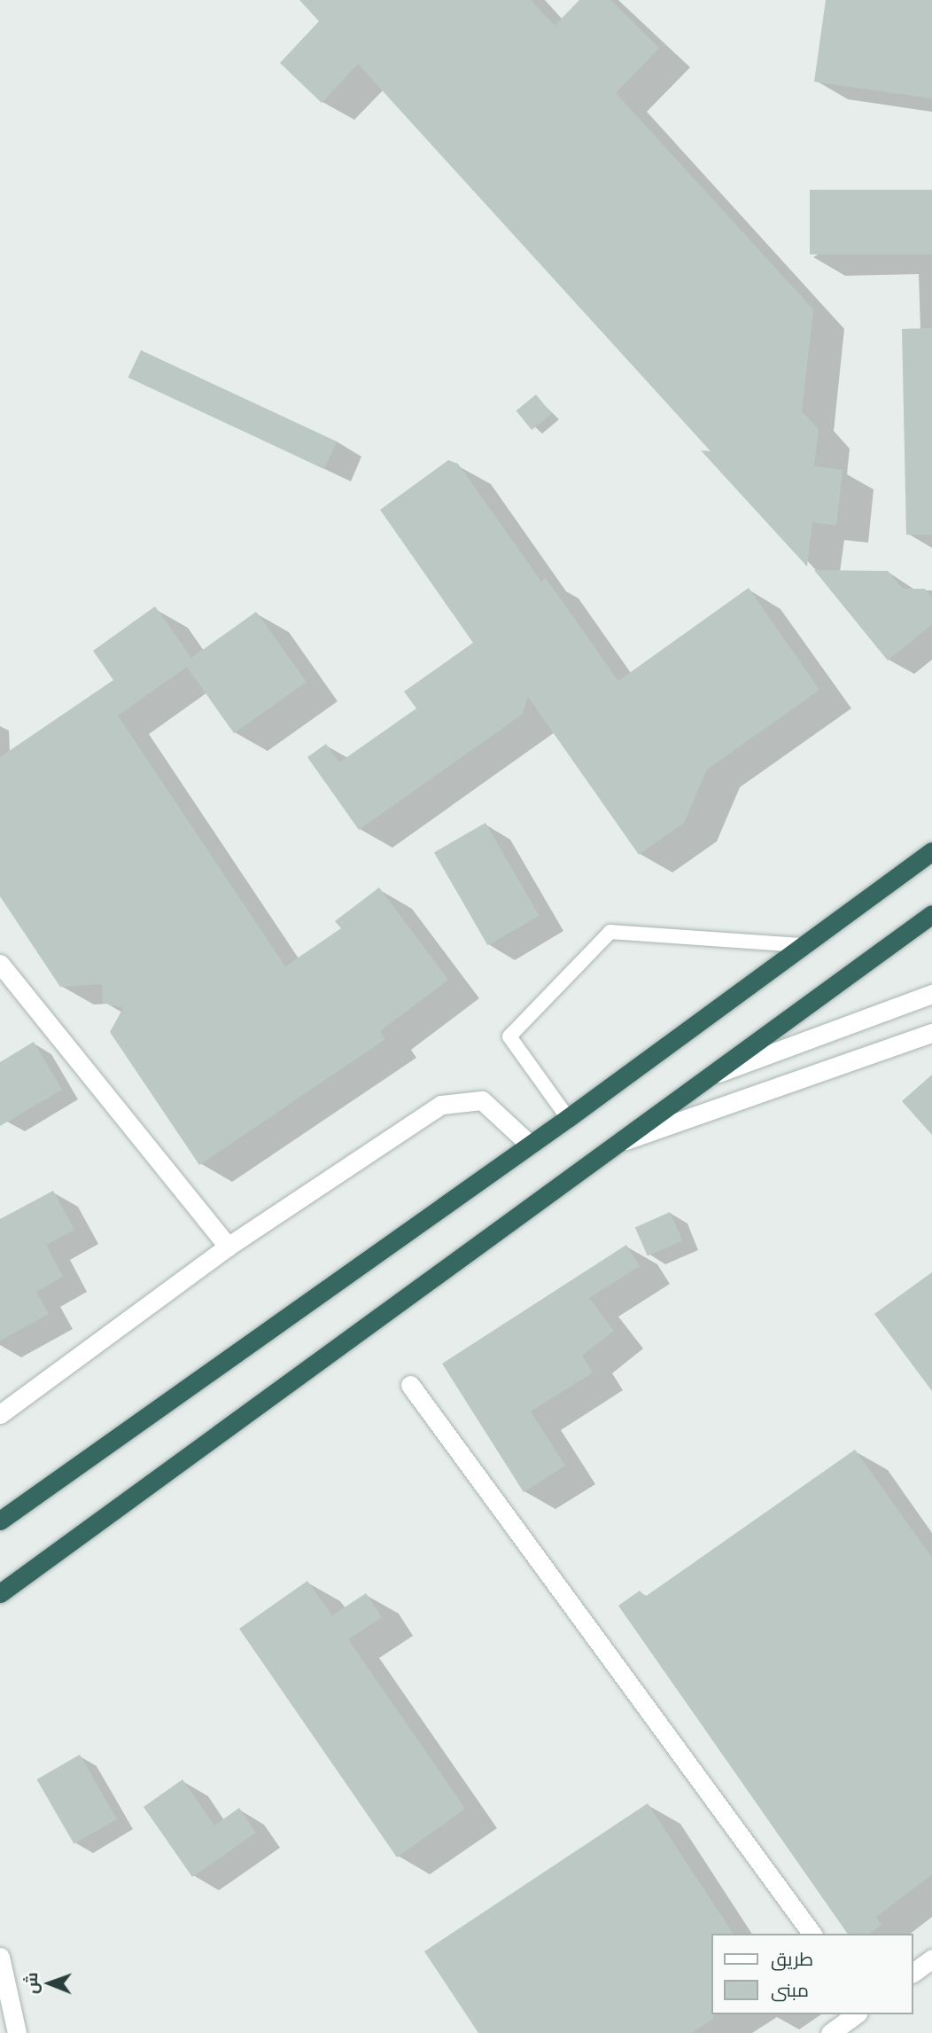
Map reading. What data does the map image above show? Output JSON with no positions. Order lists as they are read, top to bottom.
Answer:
{
  "legend": ["طريق", "مبنى"],
  "north": "left"
}
